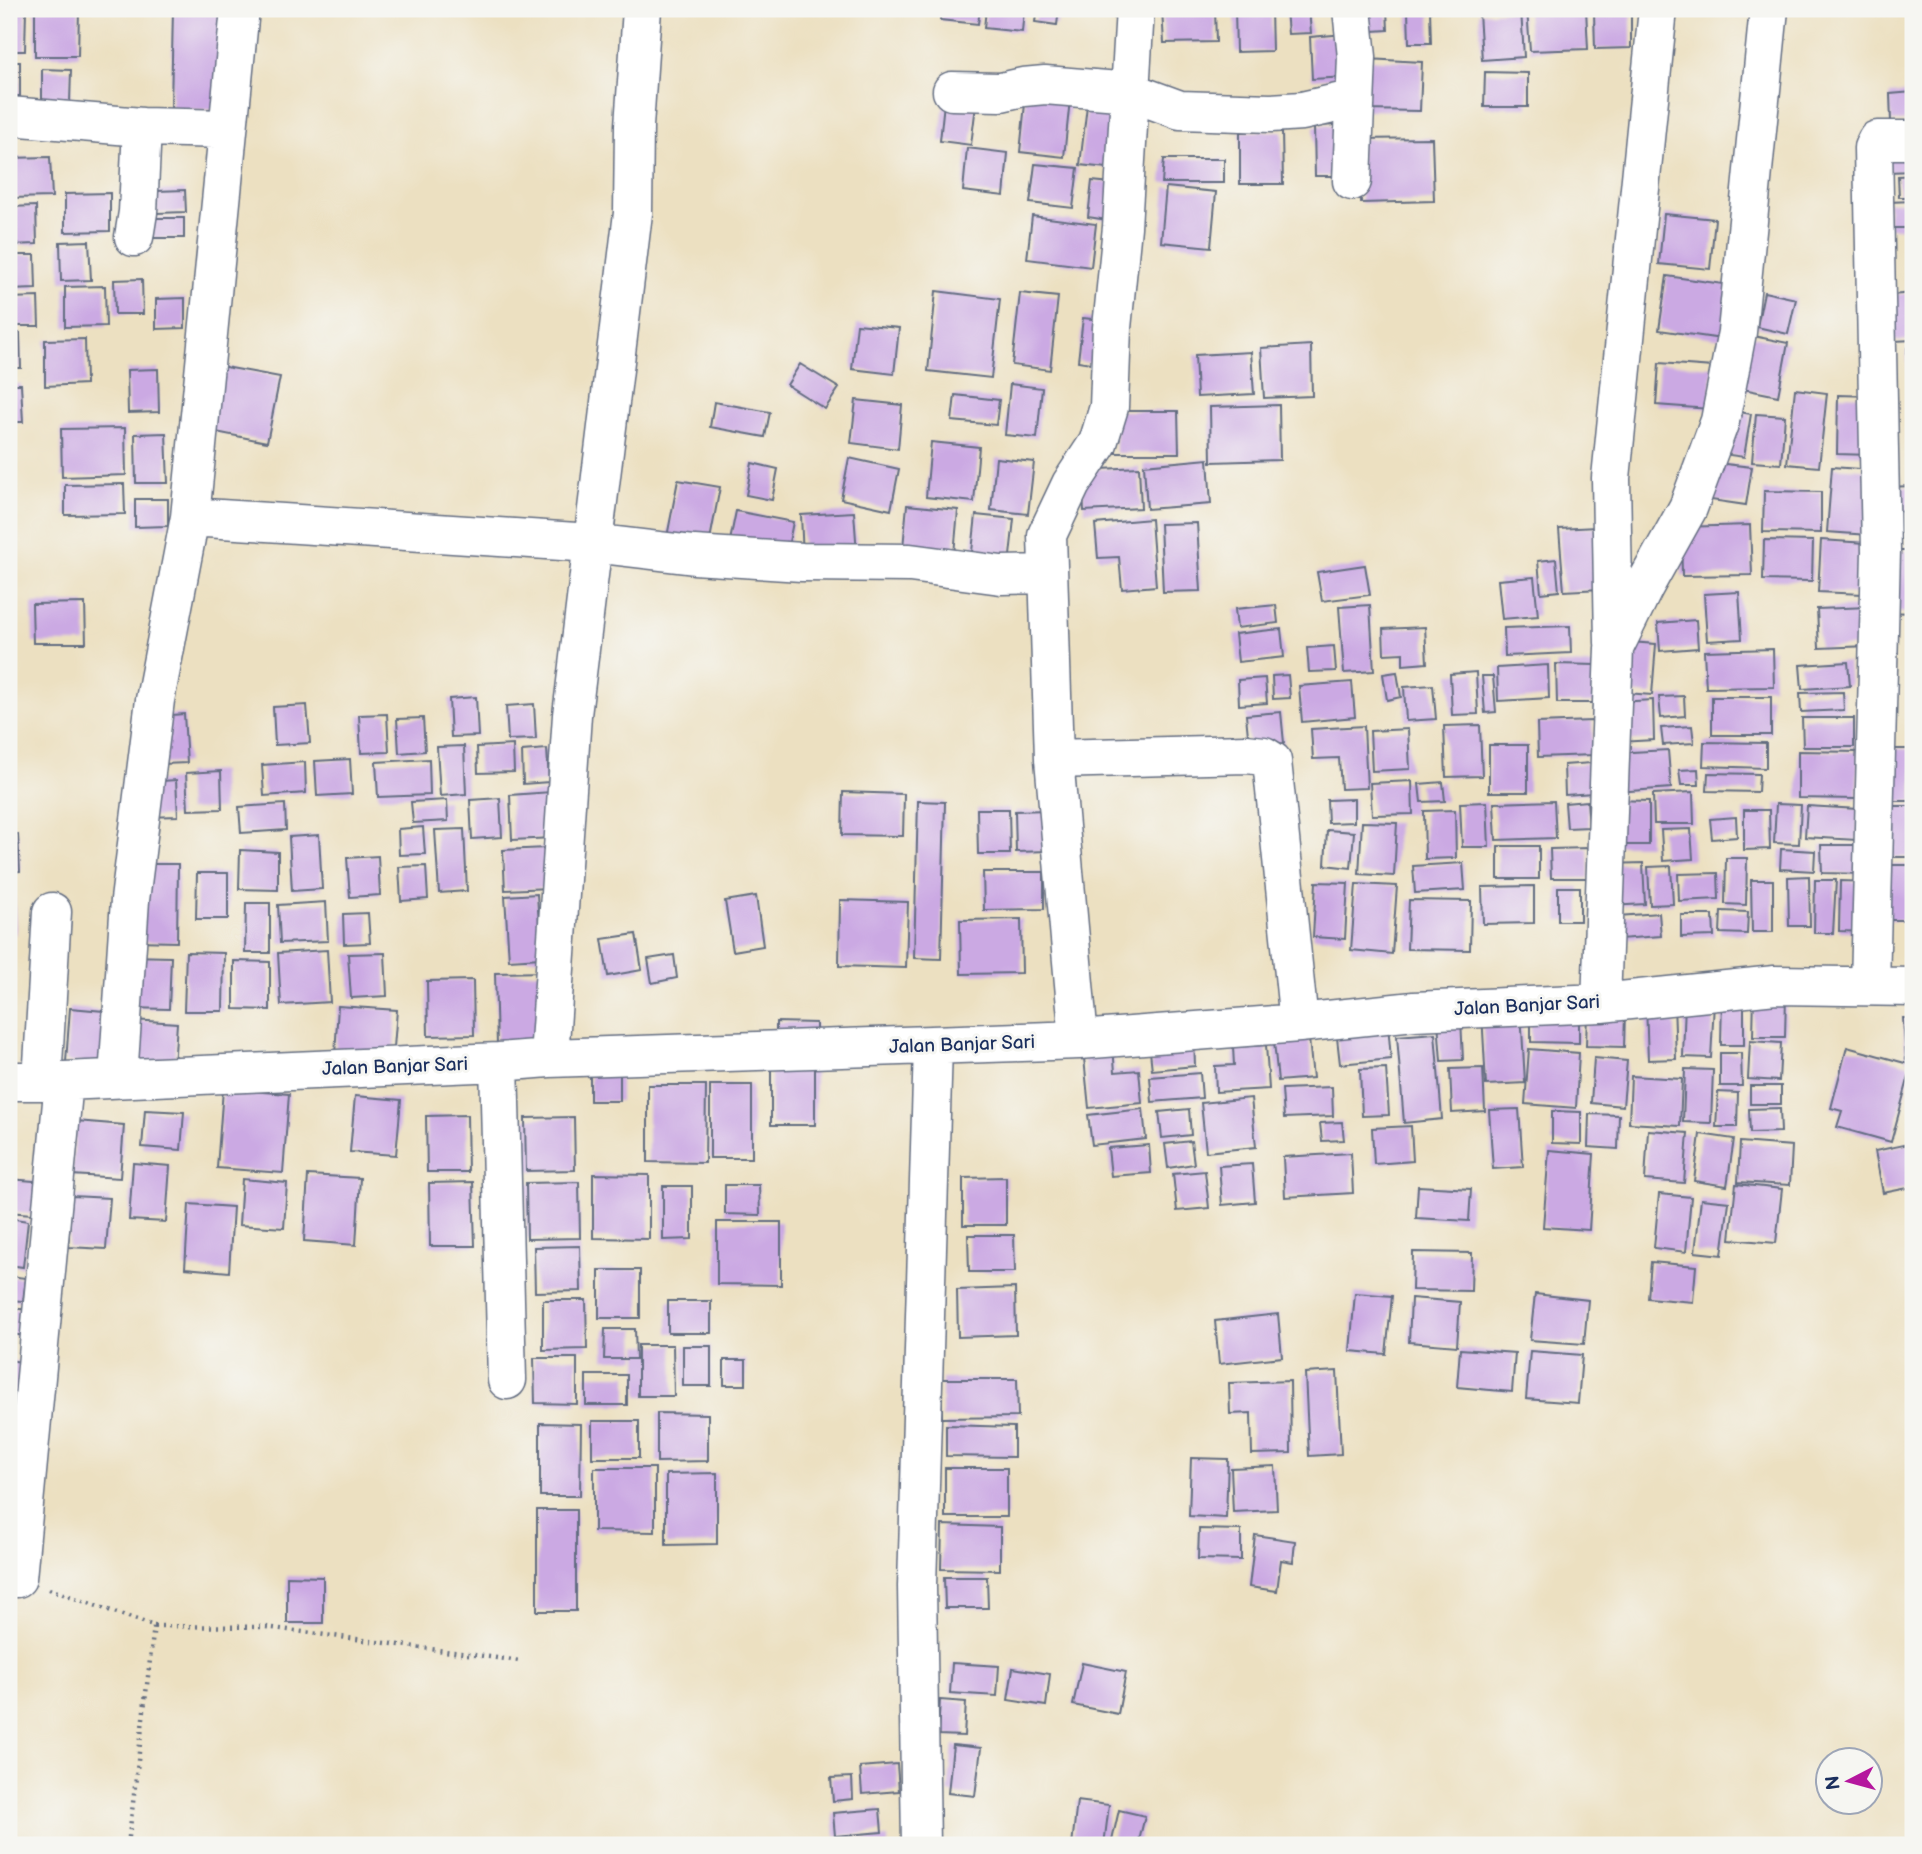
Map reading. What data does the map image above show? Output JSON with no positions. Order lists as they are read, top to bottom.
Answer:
{
  "streets": {
    "street": ["Jalan Banjar Sari"]
  },
  "north": "left"
}
